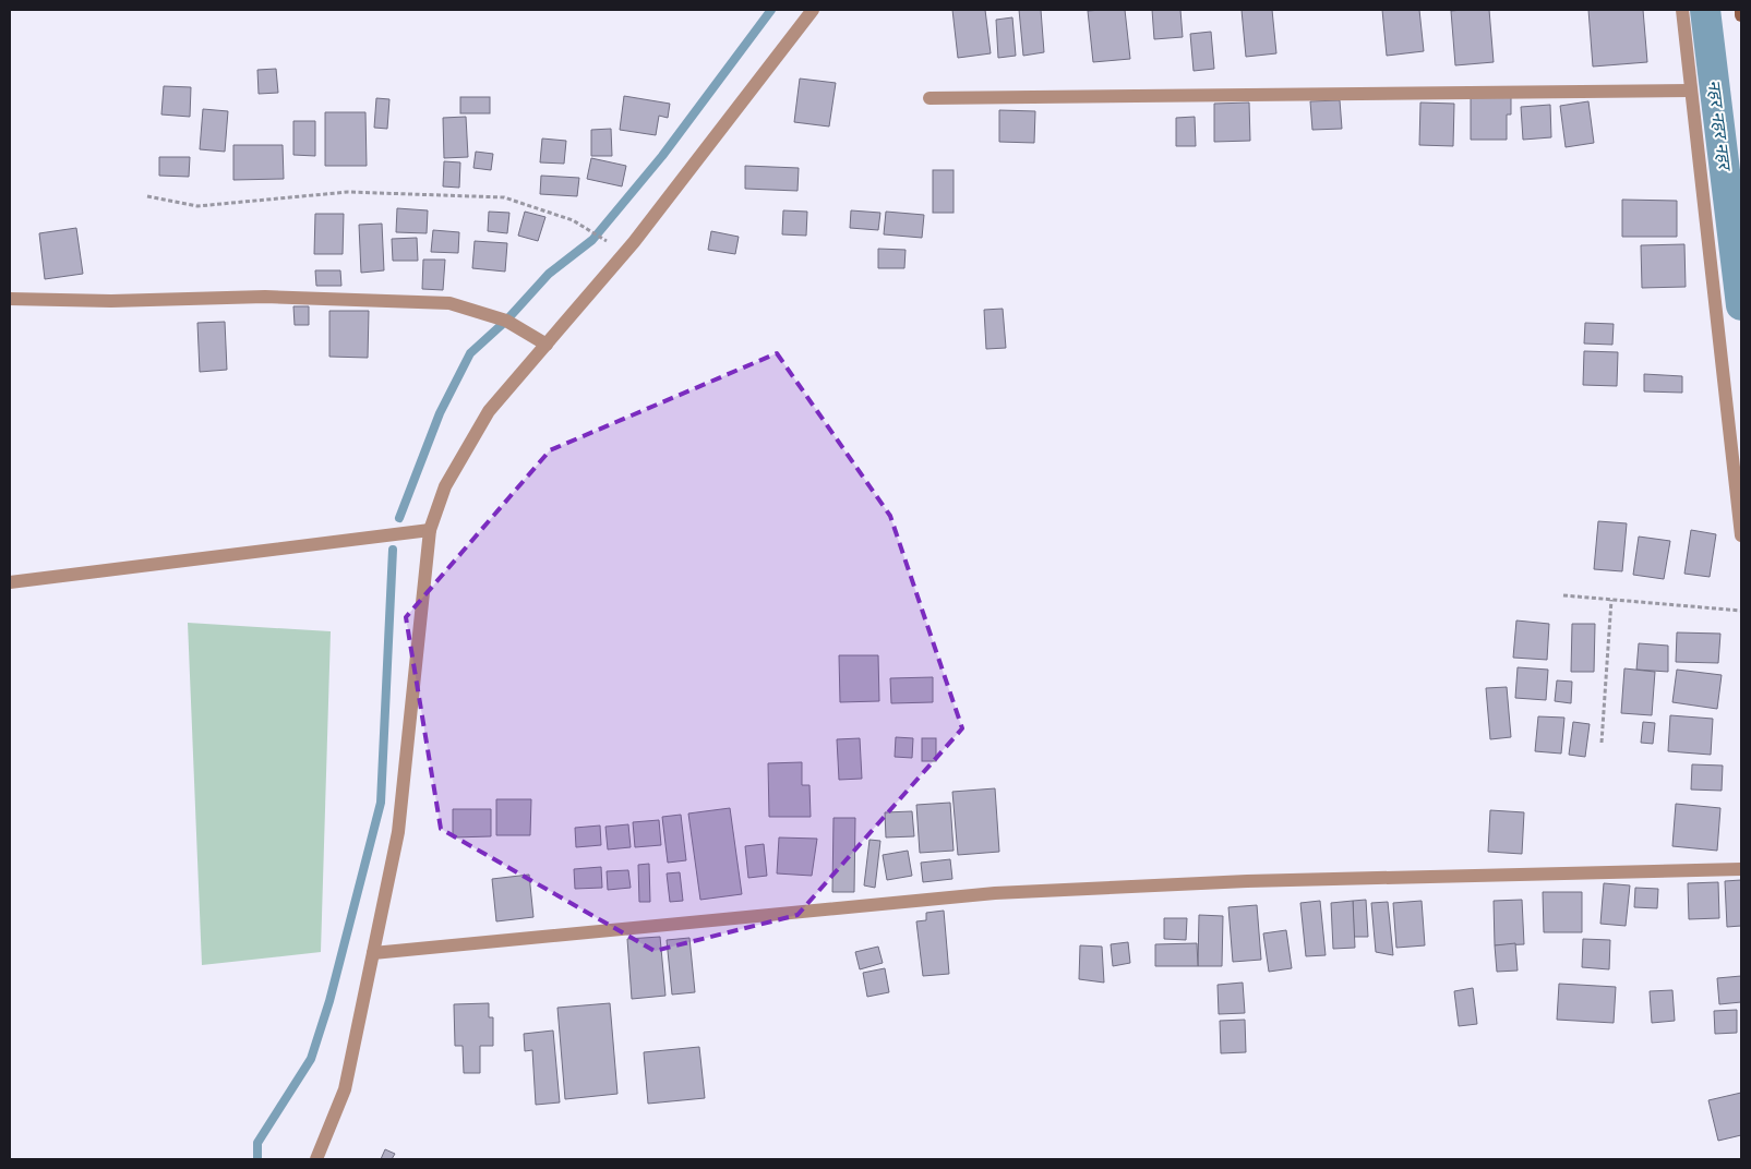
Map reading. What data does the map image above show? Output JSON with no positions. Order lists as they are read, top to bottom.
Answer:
{
  "water": ["नहर नहर नहर"]
}
